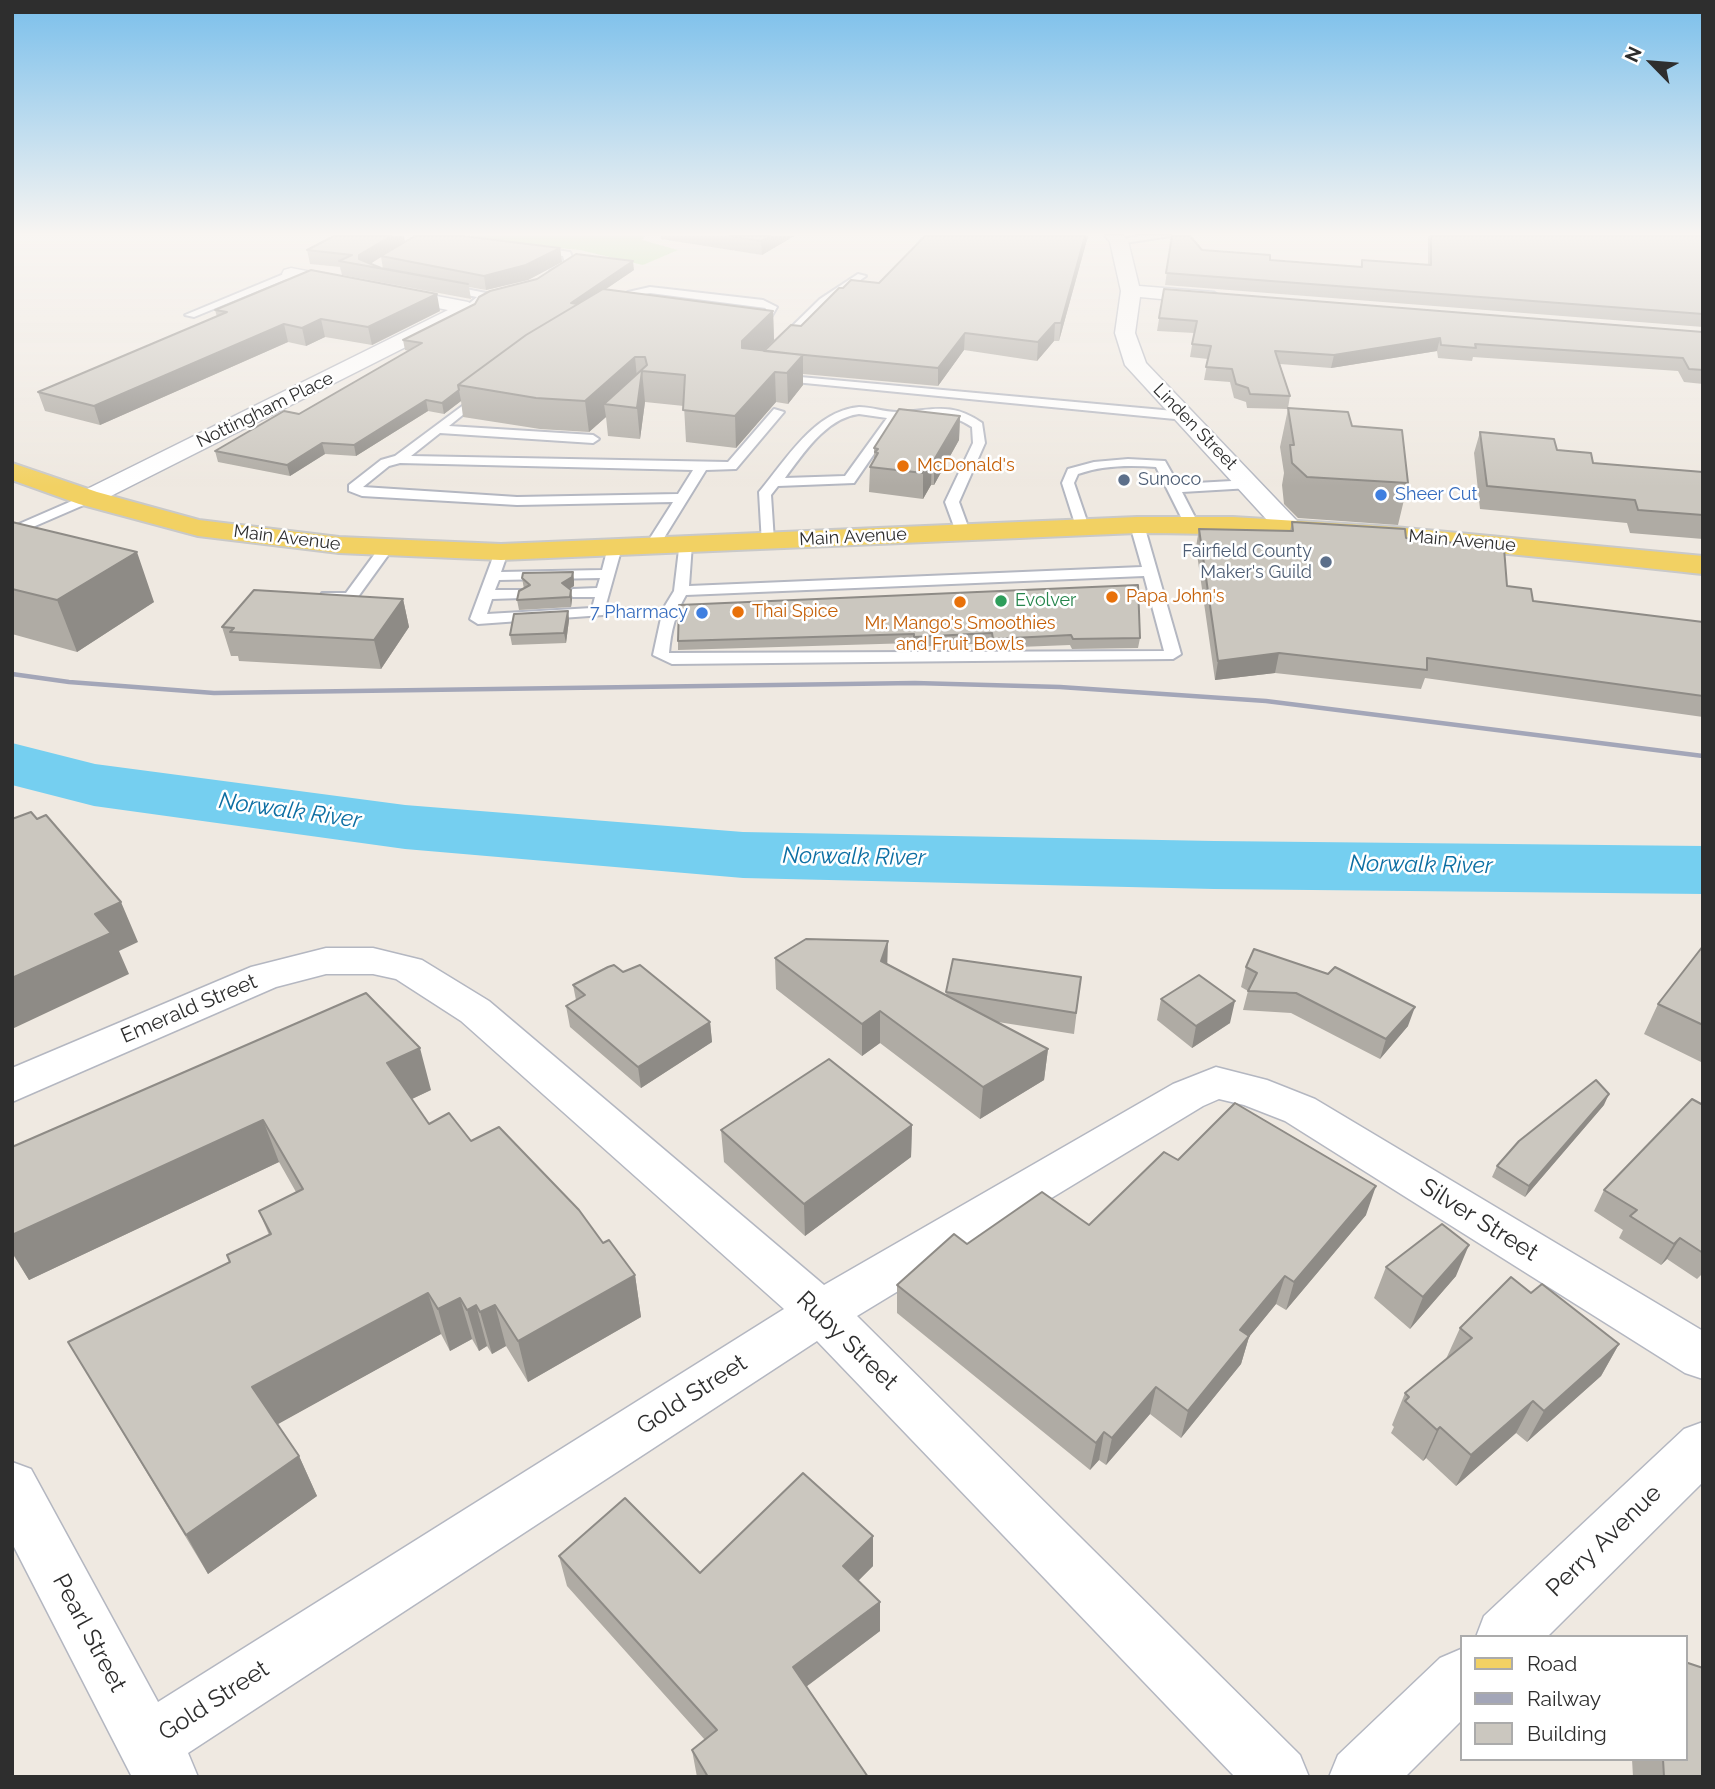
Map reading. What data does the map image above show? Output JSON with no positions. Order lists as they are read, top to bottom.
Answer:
{
  "streets": {
    "main road": ["Main Avenue"],
    "street": [
      "Nottingham Place",
      "Linden Street",
      "Emerald Street",
      "Silver Street",
      "Ruby Street",
      "Gold Street",
      "Perry Avenue",
      "Pearl Street"
    ]
  },
  "crossings": [
    ["Nottingham Place", "Main Avenue"],
    ["Linden Street", "Main Avenue"],
    ["Emerald Street", "Ruby Street"],
    ["Silver Street", "Gold Street"],
    ["Ruby Street", "Gold Street"],
    ["Gold Street", "Pearl Street"]
  ],
  "water": ["Norwalk River"],
  "places": [
    "McDonald's",
    "Sunoco",
    "Sheer Cut",
    "Fairfield County Maker's Guild",
    "Papa John's",
    "Evolver",
    "Mr. Mango's Smoothies and Fruit Bowls",
    "Thai Spice",
    "7 Pharmacy"
  ],
  "legend": ["Road", "Railway", "Building"],
  "north": "top left"
}
